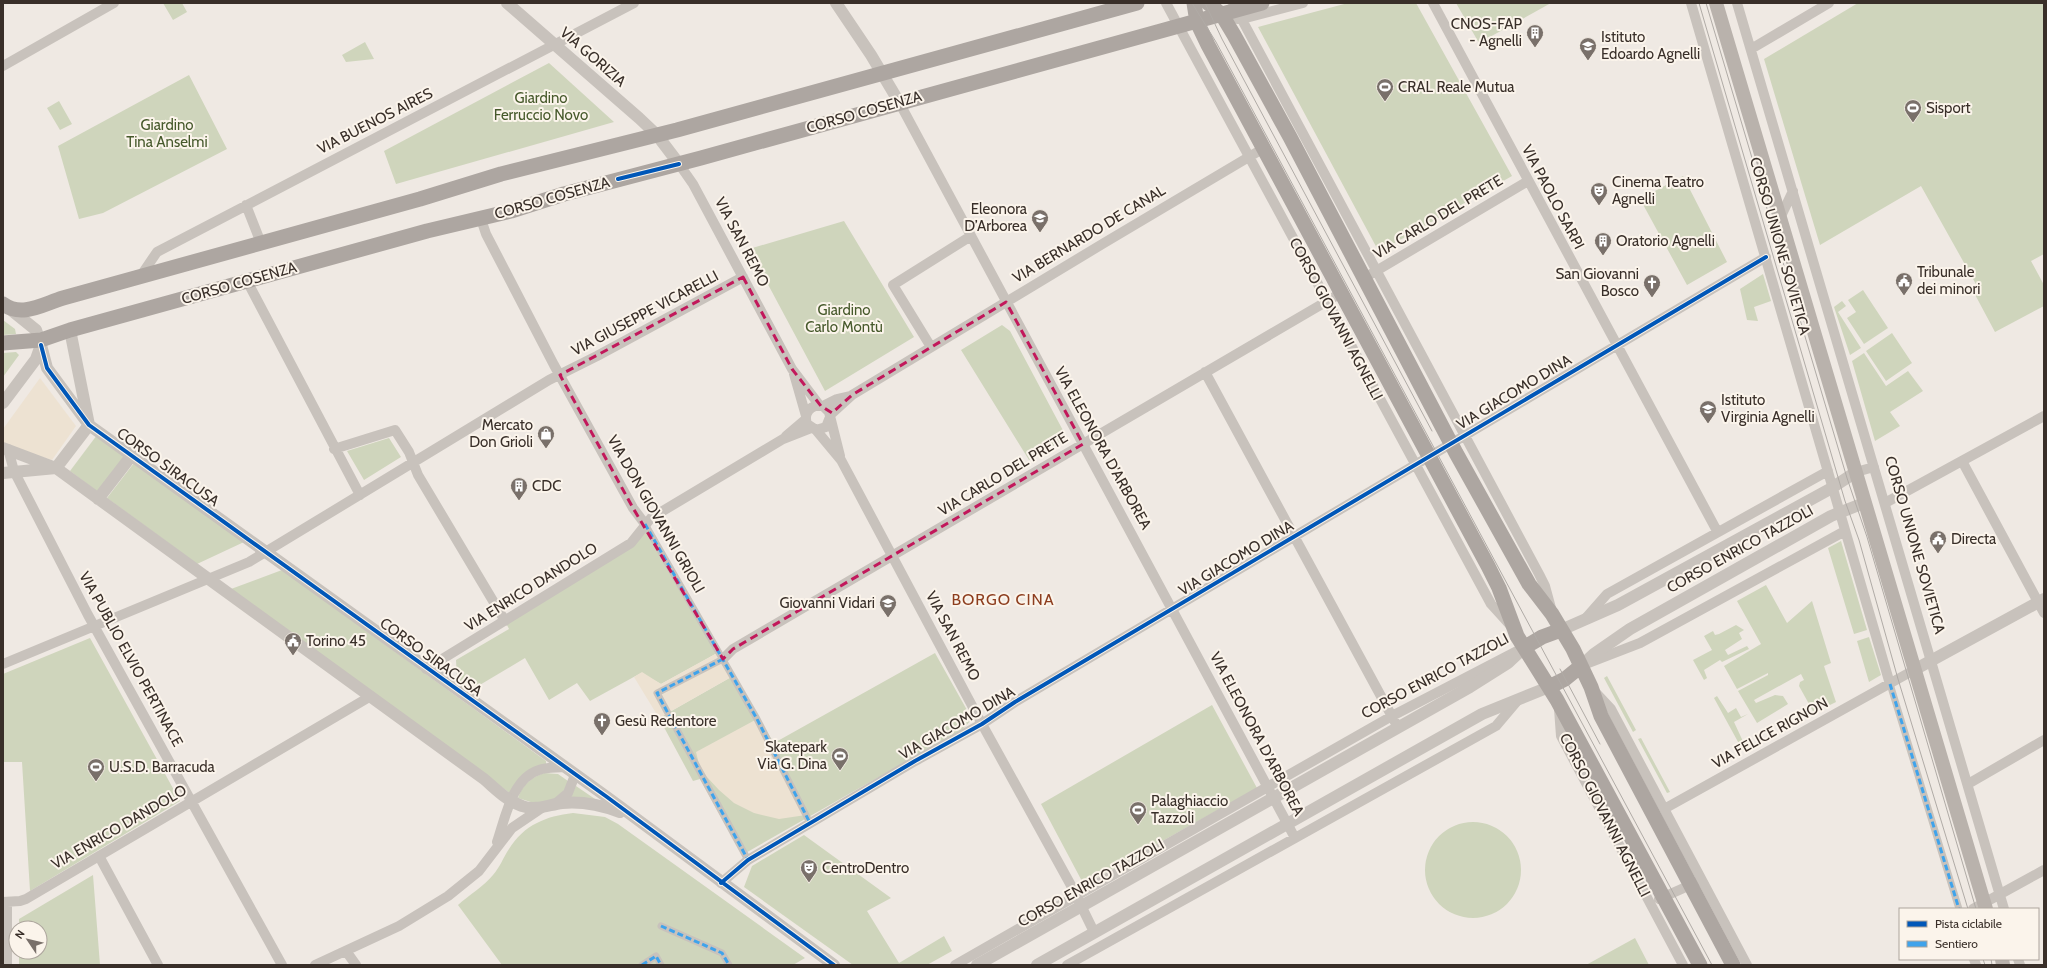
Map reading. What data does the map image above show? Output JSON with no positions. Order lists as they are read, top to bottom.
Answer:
{
  "streets": {
    "main road": ["CORSO COSENZA", "CORSO UNIONE SOVIETICA", "CORSO GIOVANNI AGNELLI"],
    "street": [
      "VIA GORIZIA",
      "VIA BUENOS AIRES",
      "VIA PAOLO SARPI",
      "VIA CARLO DEL PRETE",
      "VIA BERNARDO DE CANAL",
      "VIA SAN REMO",
      "VIA GIUSEPPE VICARELLI",
      "VIA GIACOMO DINA",
      "VIA ELEONORA D'ARBOREA",
      "CORSO SIRACUSA",
      "VIA DON GIOVANNI GRIOLI",
      "CORSO ENRICO TAZZOLI",
      "VIA ENRICO DANDOLO",
      "VIA PUBLIO ELVIO PERTINACE",
      "VIA FELICE RIGNON"
    ]
  },
  "crossings": [
    ["VIA GORIZIA", "CORSO COSENZA"],
    ["VIA GORIZIA", "VIA BUENOS AIRES"],
    ["VIA GORIZIA", "VIA SAN REMO"],
    ["CORSO COSENZA", "VIA BUENOS AIRES"],
    ["CORSO COSENZA", "VIA SAN REMO"],
    ["CORSO COSENZA", "CORSO GIOVANNI AGNELLI"],
    ["CORSO COSENZA", "VIA ELEONORA D'ARBOREA"],
    ["CORSO COSENZA", "CORSO SIRACUSA"],
    ["CORSO COSENZA", "VIA DON GIOVANNI GRIOLI"],
    ["VIA PAOLO SARPI", "VIA CARLO DEL PRETE"],
    ["VIA PAOLO SARPI", "VIA GIACOMO DINA"],
    ["VIA PAOLO SARPI", "CORSO ENRICO TAZZOLI"],
    ["VIA CARLO DEL PRETE", "VIA SAN REMO"],
    ["VIA CARLO DEL PRETE", "CORSO GIOVANNI AGNELLI"],
    ["VIA CARLO DEL PRETE", "VIA ELEONORA D'ARBOREA"],
    ["VIA CARLO DEL PRETE", "VIA DON GIOVANNI GRIOLI"],
    ["VIA BERNARDO DE CANAL", "VIA SAN REMO"],
    ["VIA BERNARDO DE CANAL", "CORSO GIOVANNI AGNELLI"],
    ["VIA BERNARDO DE CANAL", "VIA ELEONORA D'ARBOREA"],
    ["VIA SAN REMO", "VIA GIUSEPPE VICARELLI"],
    ["VIA SAN REMO", "VIA GIACOMO DINA"],
    ["VIA SAN REMO", "CORSO ENRICO TAZZOLI"],
    ["CORSO UNIONE SOVIETICA", "VIA GIACOMO DINA"],
    ["CORSO UNIONE SOVIETICA", "CORSO ENRICO TAZZOLI"],
    ["CORSO UNIONE SOVIETICA", "VIA FELICE RIGNON"],
    ["VIA GIUSEPPE VICARELLI", "CORSO SIRACUSA"],
    ["VIA GIUSEPPE VICARELLI", "VIA DON GIOVANNI GRIOLI"],
    ["VIA GIUSEPPE VICARELLI", "VIA PUBLIO ELVIO PERTINACE"],
    ["CORSO GIOVANNI AGNELLI", "VIA GIACOMO DINA"],
    ["CORSO GIOVANNI AGNELLI", "CORSO ENRICO TAZZOLI"],
    ["VIA GIACOMO DINA", "VIA ELEONORA D'ARBOREA"],
    ["VIA GIACOMO DINA", "CORSO SIRACUSA"],
    ["VIA GIACOMO DINA", "VIA DON GIOVANNI GRIOLI"],
    ["VIA ELEONORA D'ARBOREA", "CORSO ENRICO TAZZOLI"],
    ["CORSO SIRACUSA", "VIA ENRICO DANDOLO"],
    ["CORSO SIRACUSA", "VIA PUBLIO ELVIO PERTINACE"],
    ["VIA DON GIOVANNI GRIOLI", "VIA ENRICO DANDOLO"],
    ["VIA ENRICO DANDOLO", "VIA PUBLIO ELVIO PERTINACE"]
  ],
  "districts": ["BORGO CINA"],
  "parks": ["Giardino Ferruccio Novo", "Giardino Tina Anselmi", "Giardino Carlo Montù"],
  "places": {
    "building": ["CNOS-FAP - Agnelli", "Oratorio Agnelli", "CDC"],
    "school or university": [
      "Istituto Edoardo Agnelli",
      "Eleonora D’Arborea",
      "Istituto Virginia Agnelli",
      "Giovanni Vidari"
    ],
    "sports": [
      "CRAL Reale Mutua",
      "Sisport",
      "Skatepark Via G. Dina",
      "U.S.D. Barracuda",
      "Palaghiaccio Tazzoli"
    ],
    "theatre": ["Cinema Teatro Agnelli", "CentroDentro"],
    "public building": ["Tribunale dei minori", "Directa", "Torino 45"],
    "church": ["San Giovanni Bosco", "Gesù Redentore"],
    "shop": ["Mercato Don Grioli"]
  },
  "legend": ["Pista ciclabile", "Sentiero"],
  "north": "top left"
}
